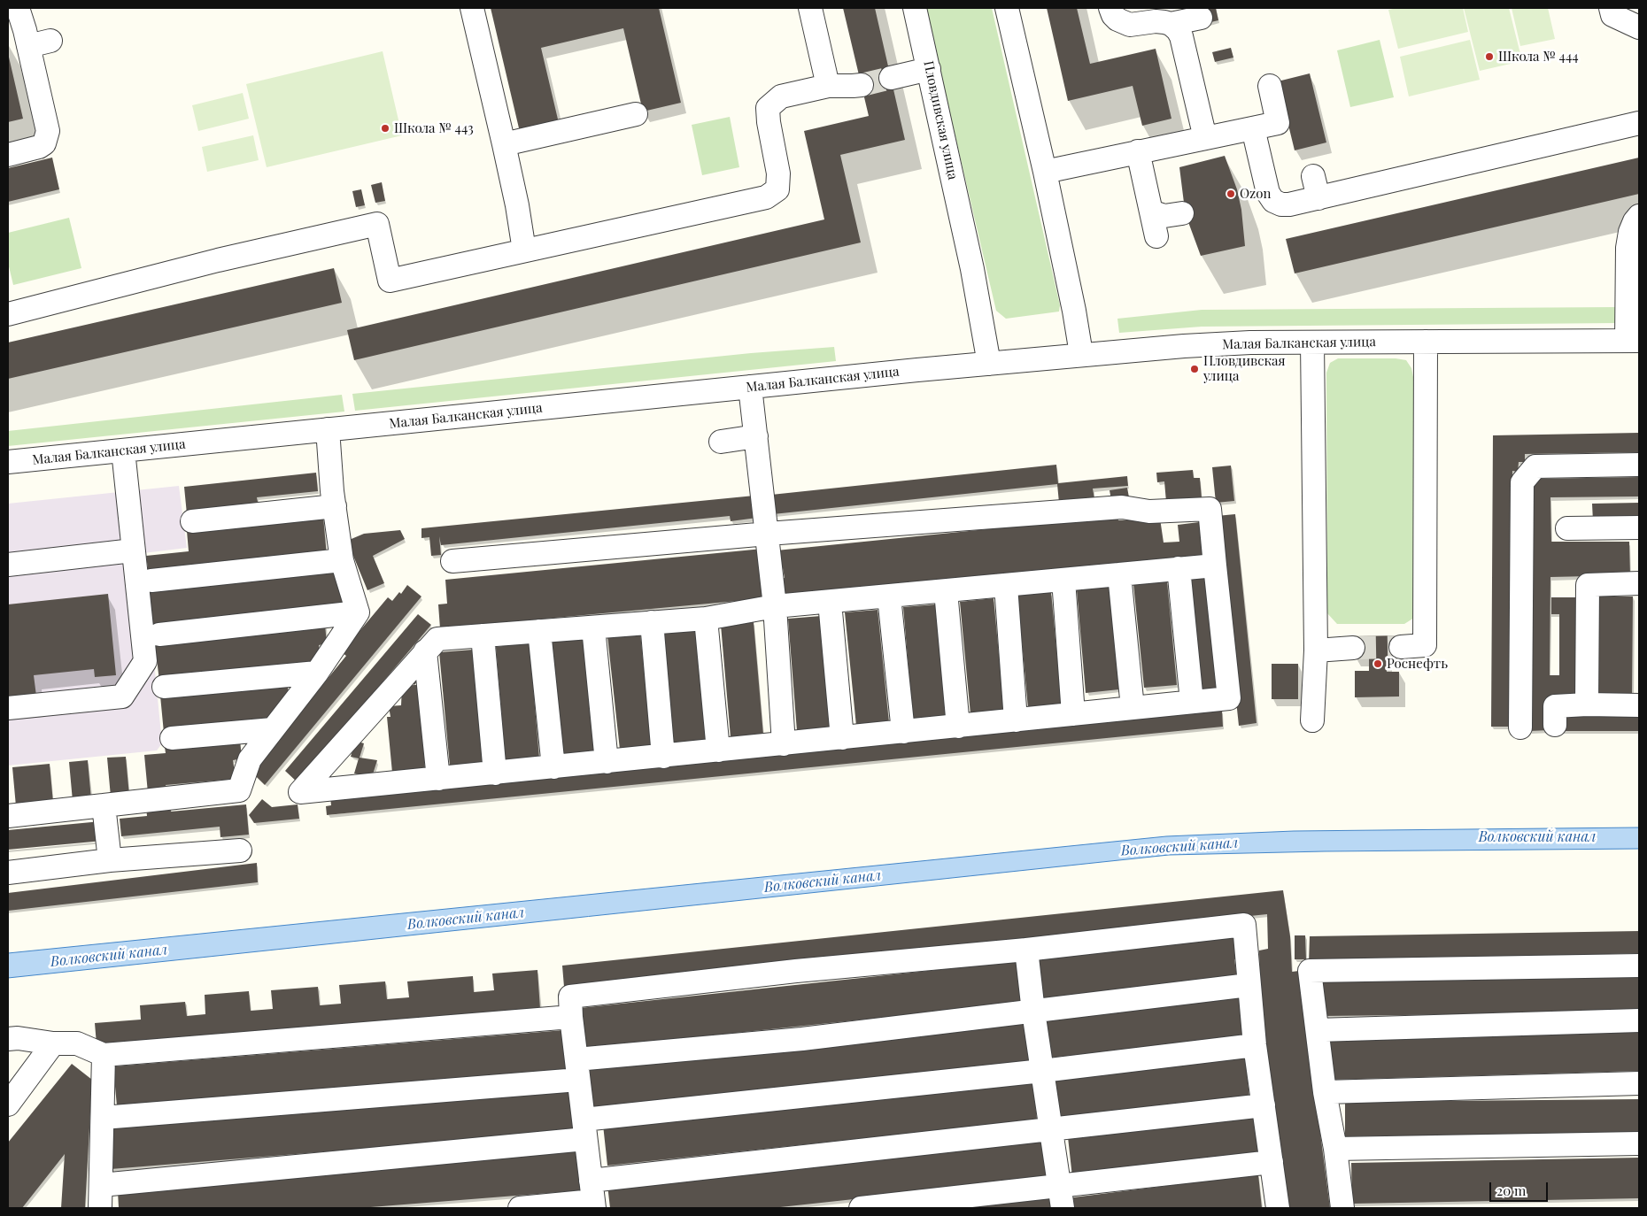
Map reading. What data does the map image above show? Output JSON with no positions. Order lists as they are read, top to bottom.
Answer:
{
  "streets": {
    "street": ["Пловдивская улица", "Малая Балканская улица"]
  },
  "crossings": [
    ["Пловдивская улица", "Малая Балканская улица"]
  ],
  "water": ["Волковский канал"],
  "places": [
    "Школа № 444",
    "Школа № 443",
    "Ozon",
    "Пловдивская улица",
    "Роснефть"
  ],
  "scale_bar": "20 m"
}
